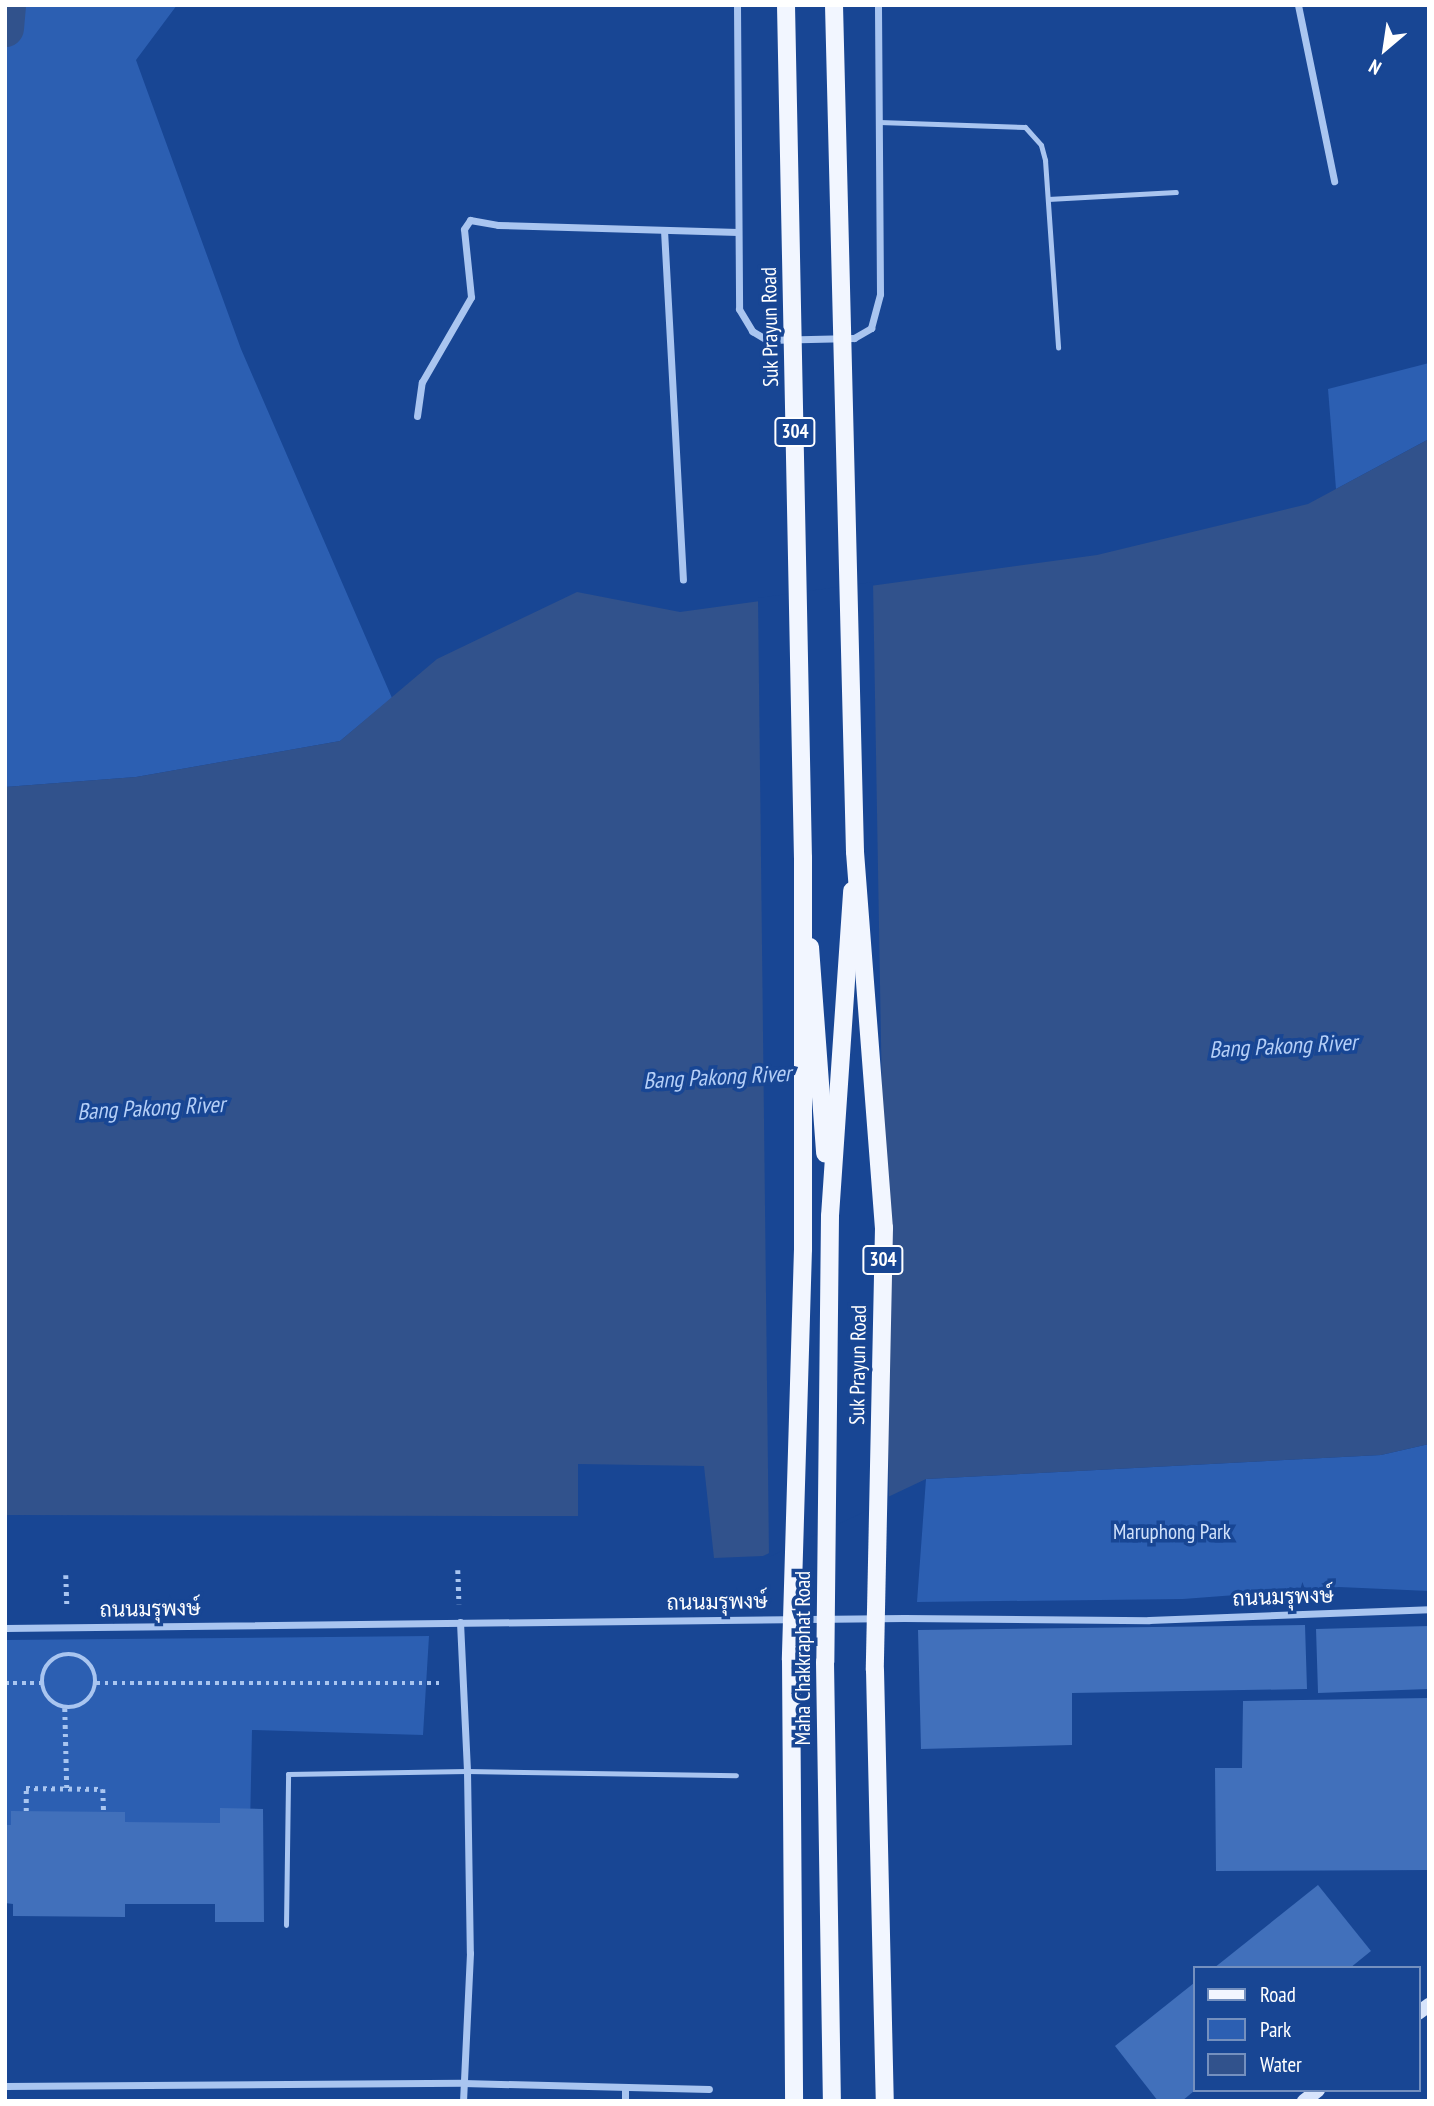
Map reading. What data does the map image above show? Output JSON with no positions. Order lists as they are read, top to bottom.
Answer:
{
  "streets": {
    "main road": ["Suk Prayun Road", "304", "Maha Chakkraphat Road"],
    "street": ["ถนนมรุพงษ์"]
  },
  "crossings": [
    ["Suk Prayun Road", "Maha Chakkraphat Road"]
  ],
  "water": ["Bang Pakong River"],
  "parks": ["Maruphong Park"],
  "legend": ["Road", "Park", "Water"],
  "north": "bottom left"
}
